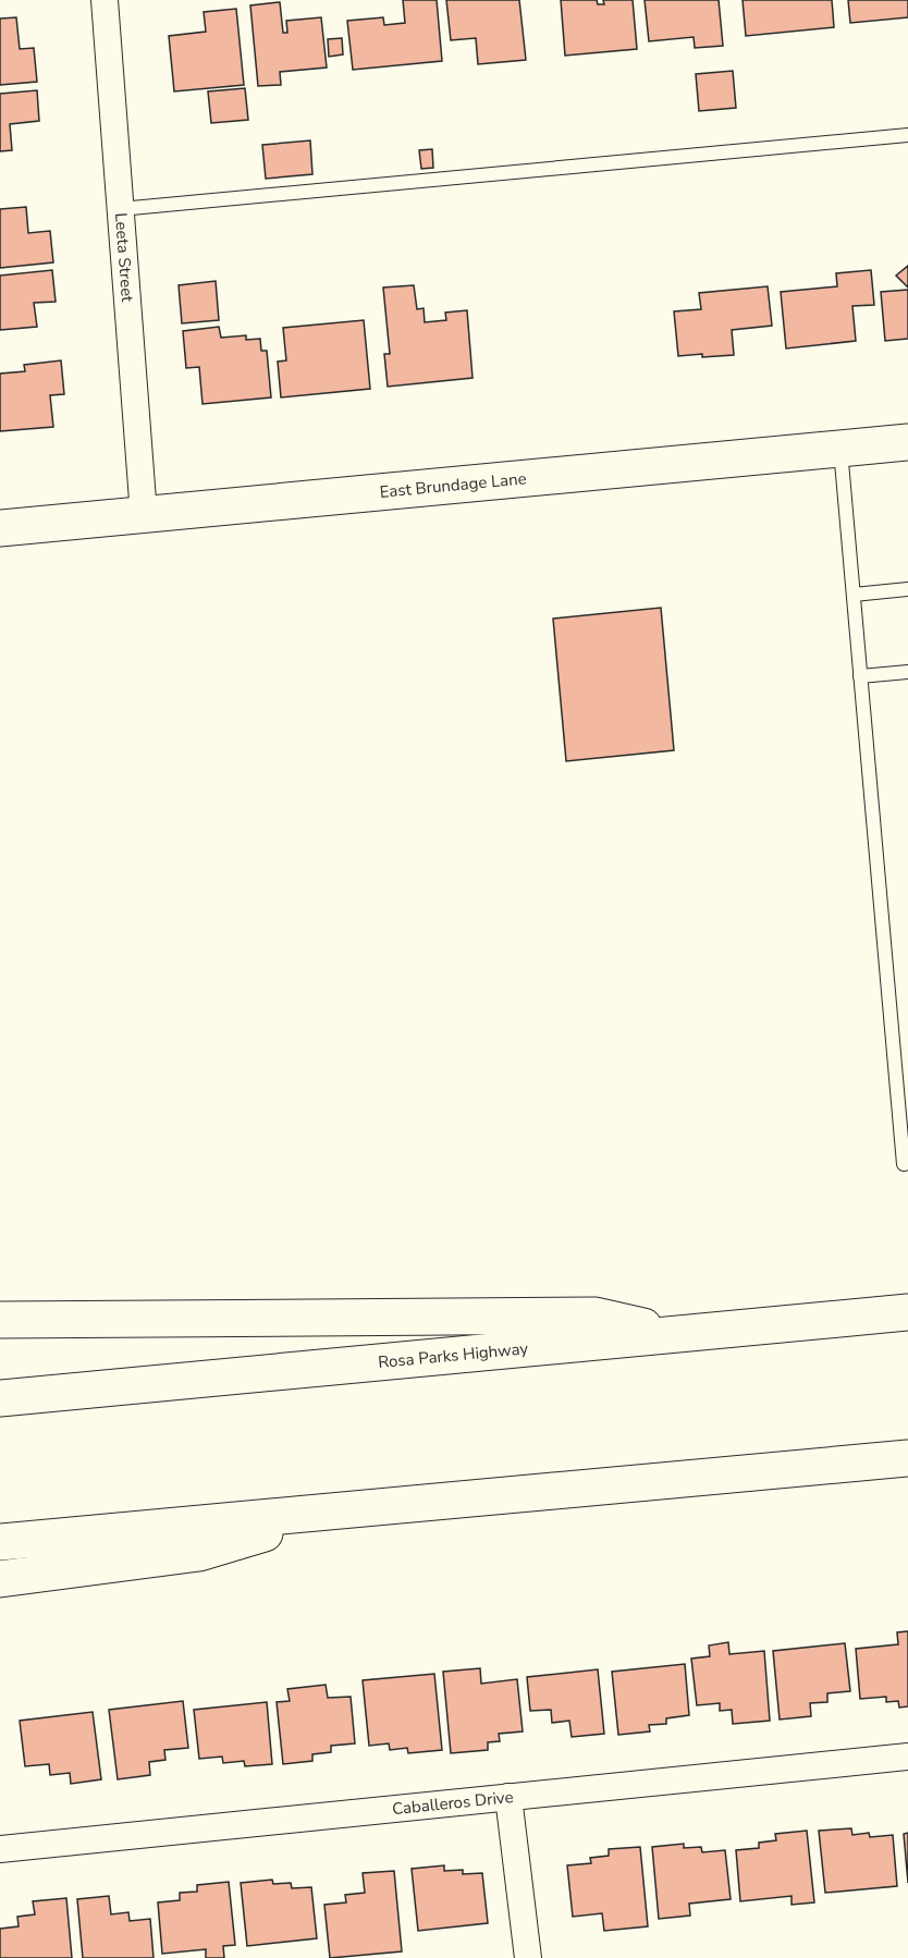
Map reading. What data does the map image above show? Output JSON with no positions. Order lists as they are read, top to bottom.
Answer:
{
  "streets": {
    "main road": ["East Brundage Lane", "Rosa Parks Highway"],
    "street": ["Leeta Street", "Caballeros Drive"]
  },
  "crossings": [
    ["Leeta Street", "East Brundage Lane"]
  ]
}
